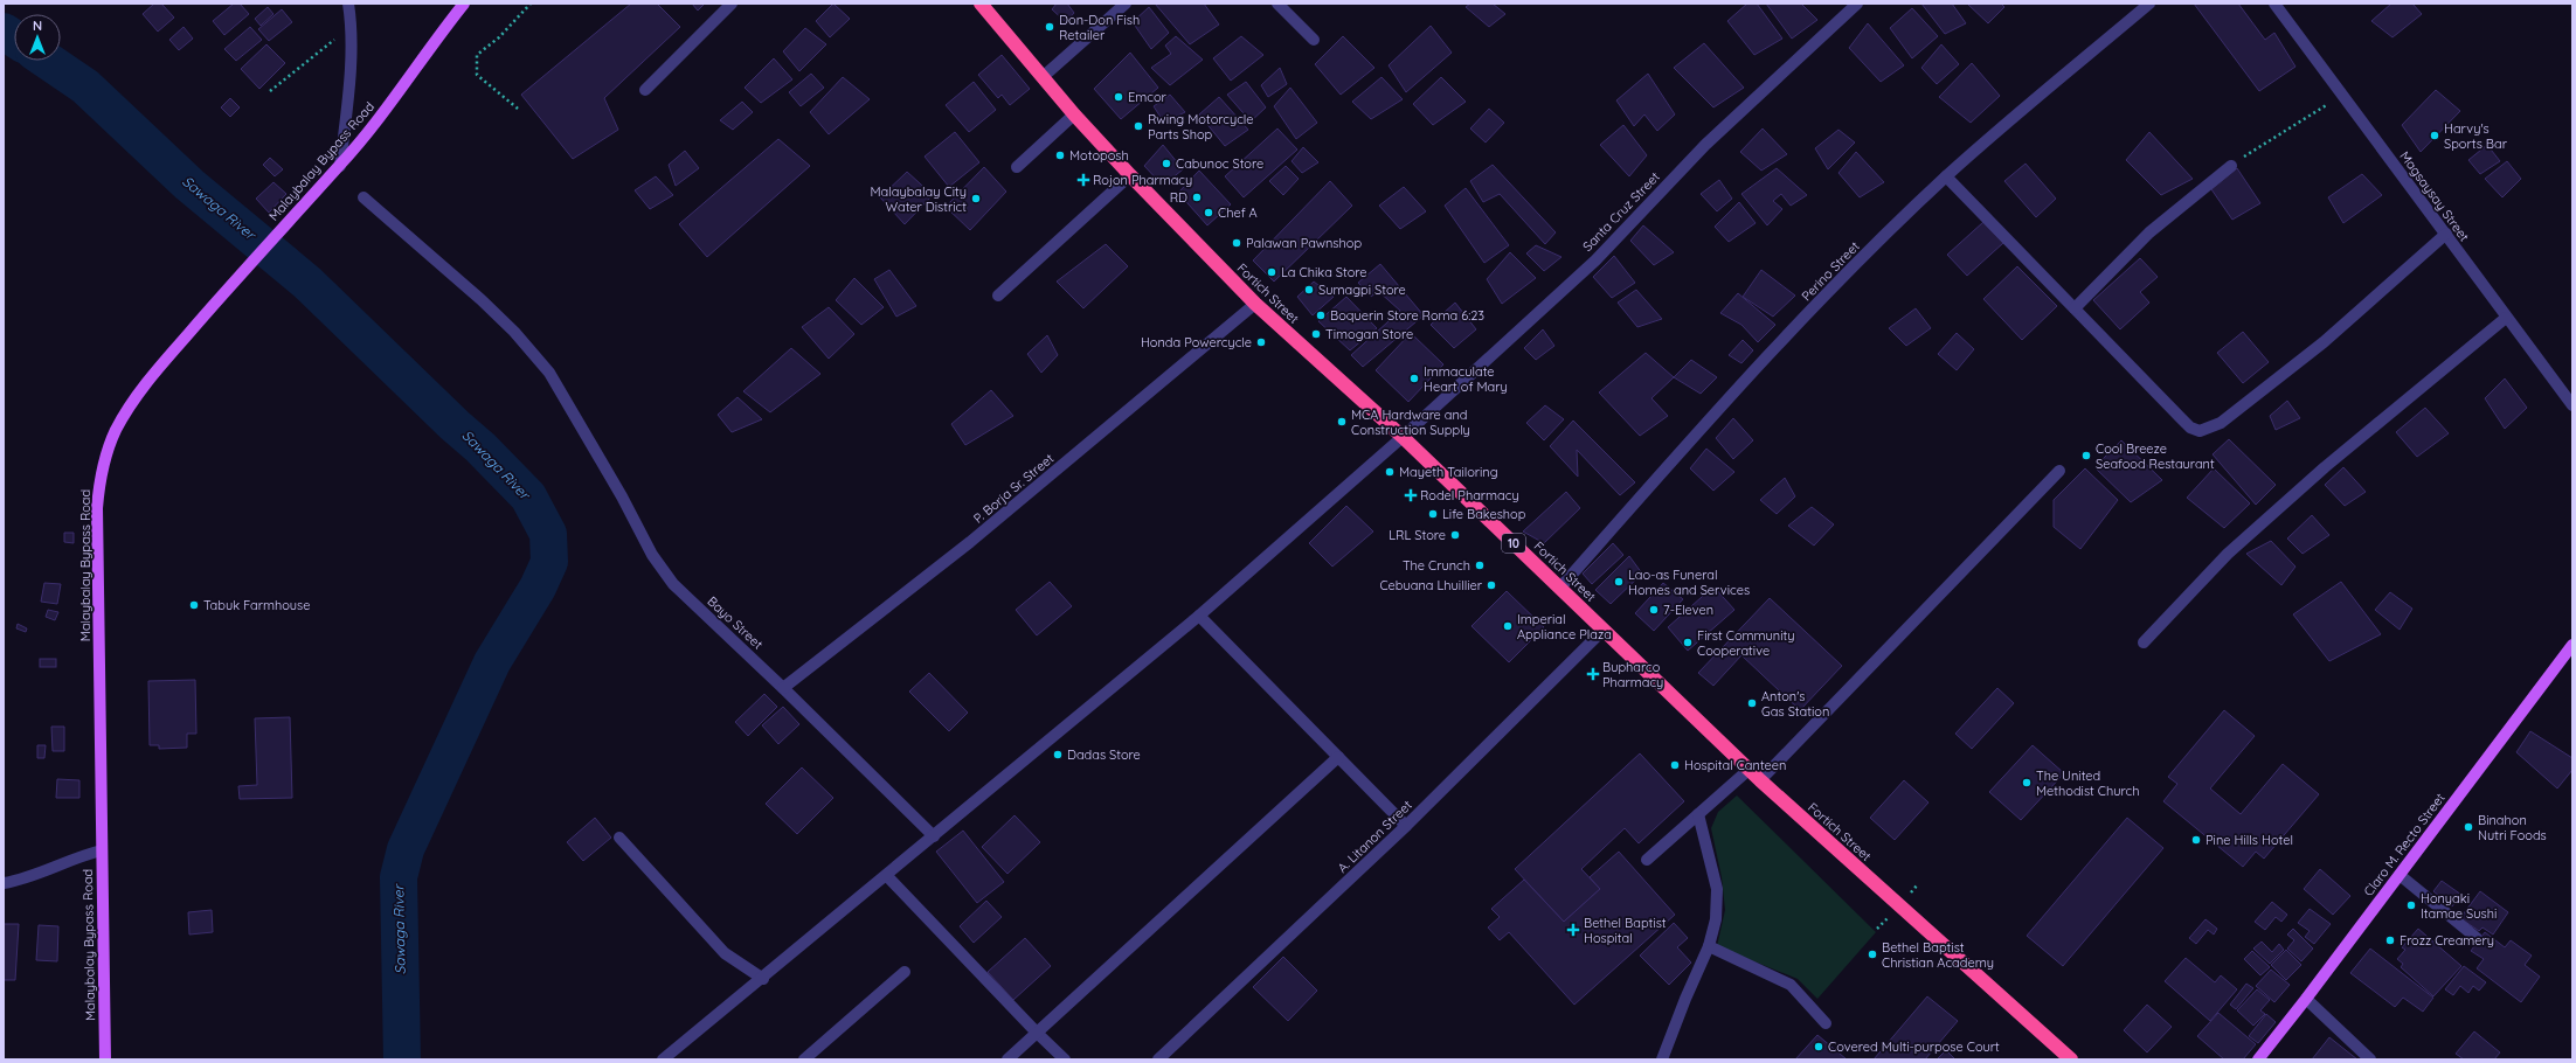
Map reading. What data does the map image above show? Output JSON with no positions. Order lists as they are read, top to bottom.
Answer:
{
  "streets": {
    "highway": ["Fortich Street", "10"],
    "main road": ["Malaybalay Bypass Road", "Claro M. Recto Street"],
    "street": [
      "Magsaysay Street",
      "Santa Cruz Street",
      "Perino Street",
      "P. Borja Sr. Street",
      "Bayo Street",
      "A. Litanon Street"
    ]
  },
  "crossings": [
    ["Santa Cruz Street", "Fortich Street"],
    ["Santa Cruz Street", "Bayo Street"],
    ["Perino Street", "Fortich Street"],
    ["Fortich Street", "P. Borja Sr. Street"],
    ["Fortich Street", "A. Litanon Street"],
    ["P. Borja Sr. Street", "Bayo Street"]
  ],
  "water": ["Sawaga River"],
  "places": {
    "other": [
      "Don-Don Fish Retailer",
      "Emcor",
      "Rwing Motorcycle Parts Shop",
      "Harvy's Sports Bar",
      "Motoposh",
      "Cabunoc Store",
      "RD",
      "Malaybalay City Water District",
      "Chef A",
      "Palawan Pawnshop",
      "La Chika Store",
      "Sumagpi Store",
      "Boquerin Store Roma 6:23",
      "Timogan Store",
      "Honda Powercycle",
      "Immaculate Heart of Mary",
      "MCA Hardware and Construction Supply",
      "Cool Breeze Seafood Restaurant",
      "Mayeth Tailoring",
      "Life Bakeshop",
      "LRL Store",
      "The Crunch",
      "Lao-as Funeral Homes and Services",
      "Cebuana Lhuillier",
      "Tabuk Farmhouse",
      "7-Eleven",
      "Imperial Appliance Plaza",
      "First Community Cooperative",
      "Anton's Gas Station",
      "Dadas Store",
      "Hospital Canteen",
      "The United Methodist Church",
      "Binahon Nutri Foods",
      "Pine Hills Hotel",
      "Honyaki Itamae Sushi",
      "Frozz Creamery",
      "Bethel Baptist Christian Academy",
      "Covered Multi-purpose Court"
    ],
    "health": [
      "Rojon Pharmacy",
      "Rodel Pharmacy",
      "Bupharco Pharmacy",
      "Bethel Baptist Hospital"
    ]
  },
  "north": "top"
}
